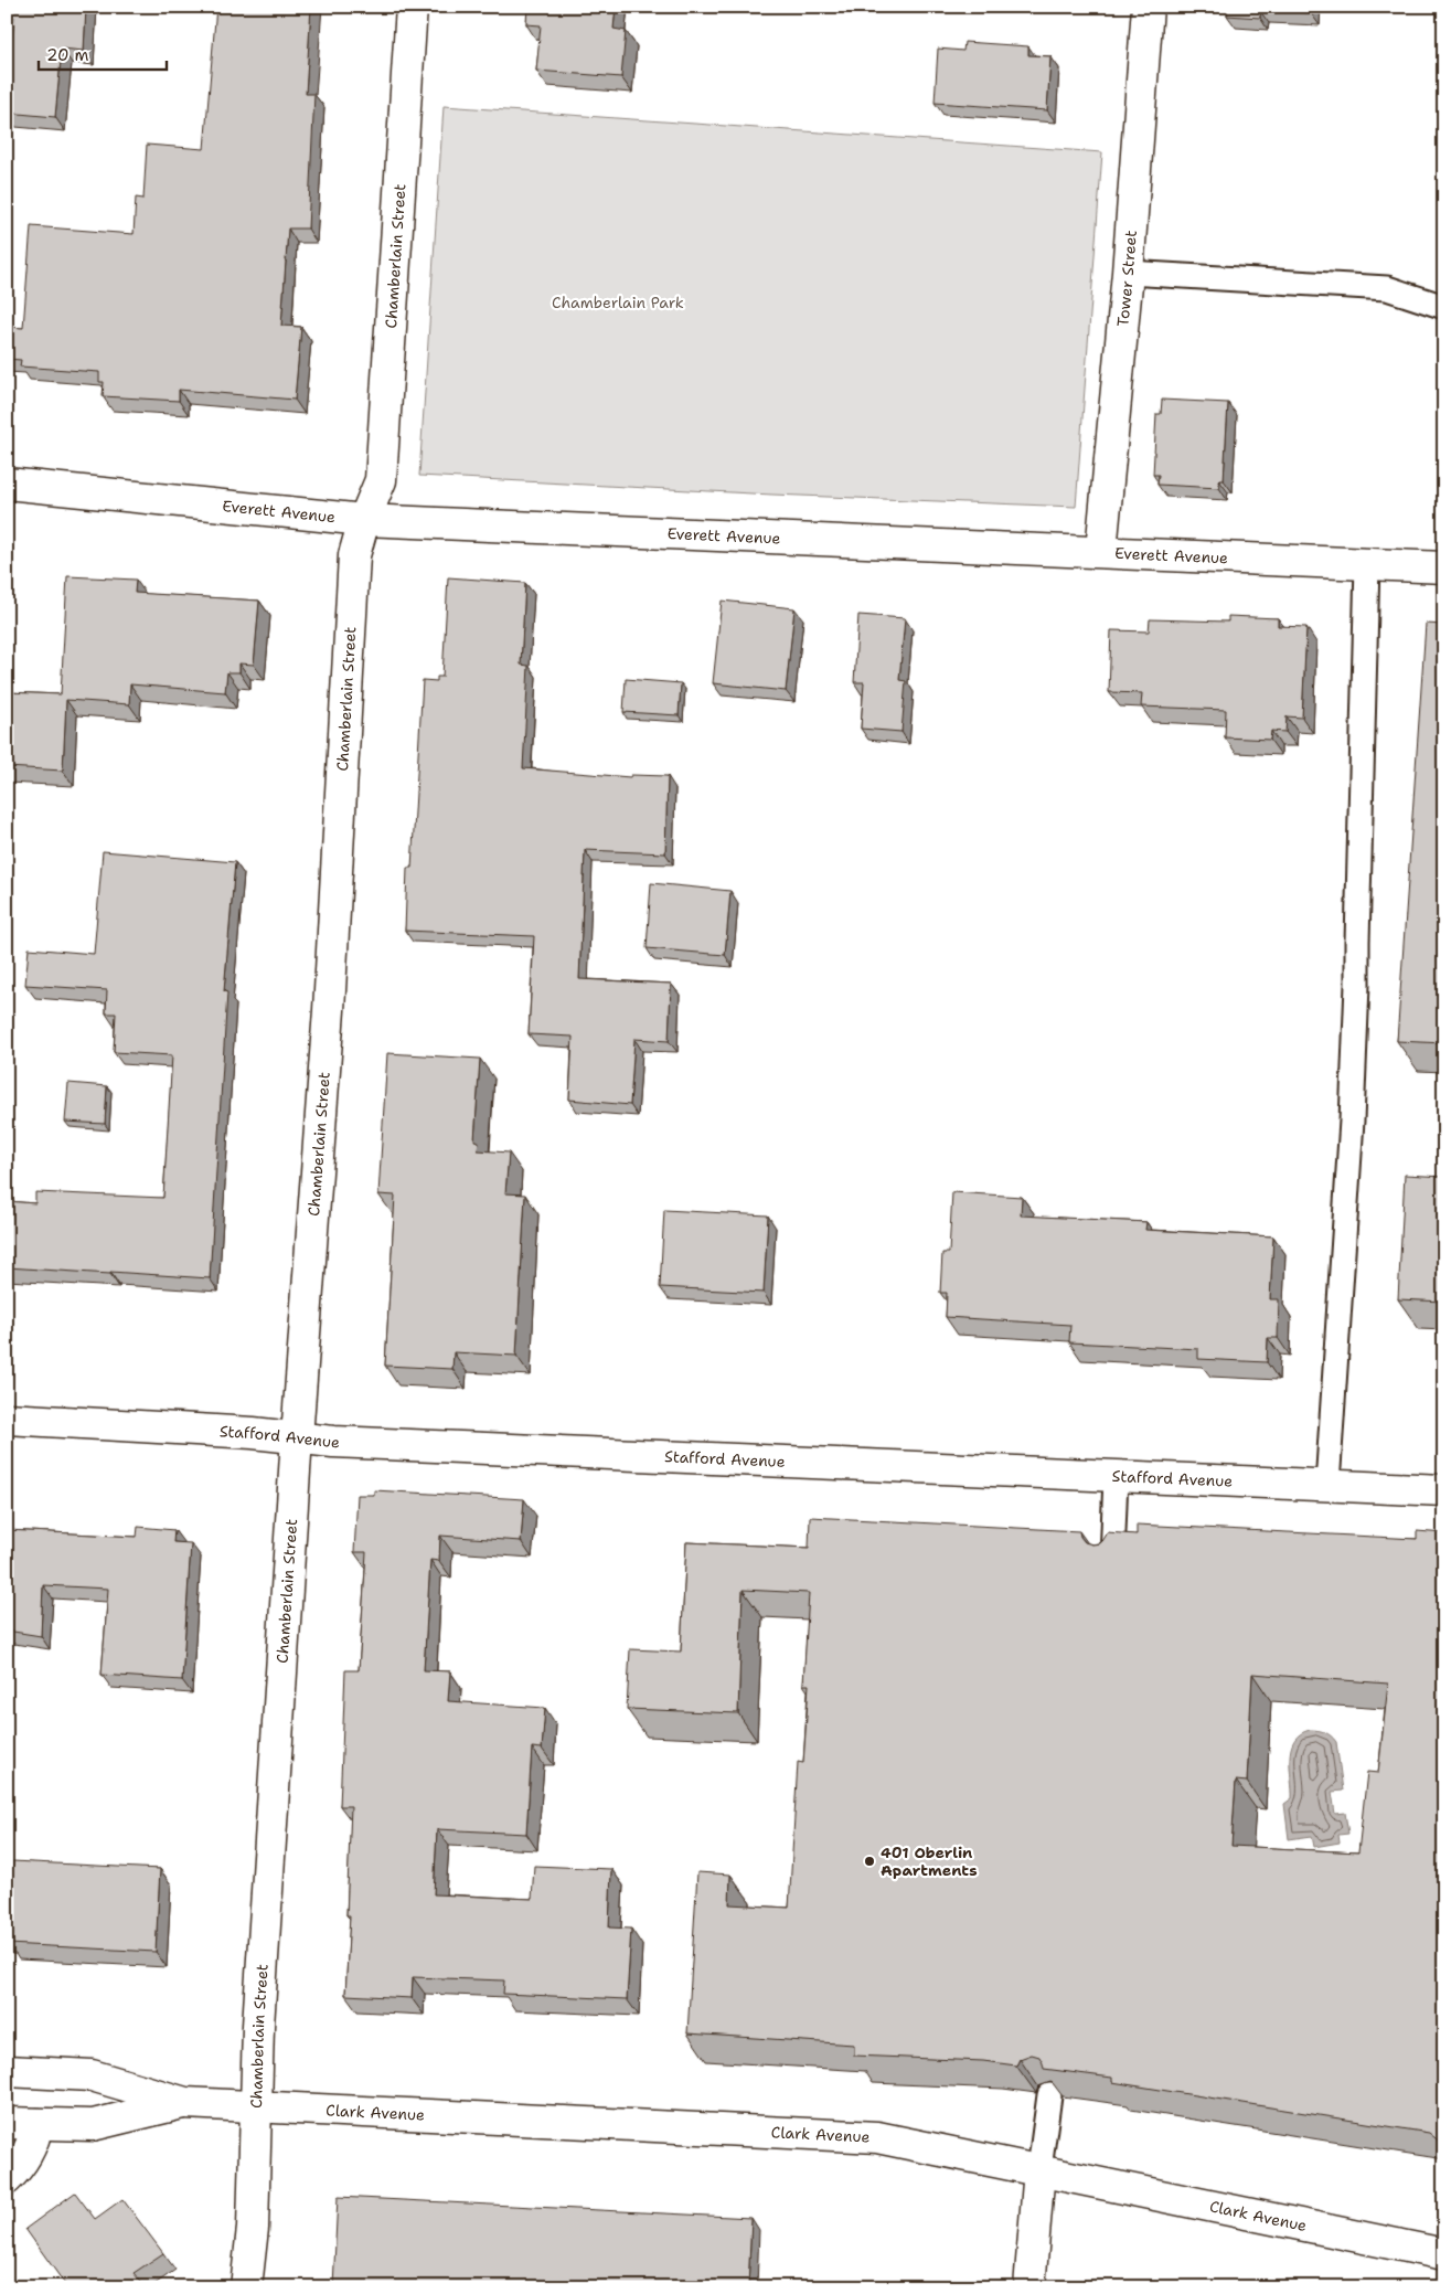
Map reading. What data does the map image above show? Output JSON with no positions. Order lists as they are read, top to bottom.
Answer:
{
  "streets": {
    "street": [
      "Chamberlain Street",
      "Tower Street",
      "Everett Avenue",
      "Stafford Avenue",
      "Clark Avenue"
    ]
  },
  "crossings": [
    ["Chamberlain Street", "Everett Avenue"],
    ["Chamberlain Street", "Stafford Avenue"],
    ["Chamberlain Street", "Clark Avenue"],
    ["Tower Street", "Everett Avenue"]
  ],
  "parks": ["Chamberlain Park"],
  "places": ["401 Oberlin Apartments"],
  "scale_bar": "20 m"
}
